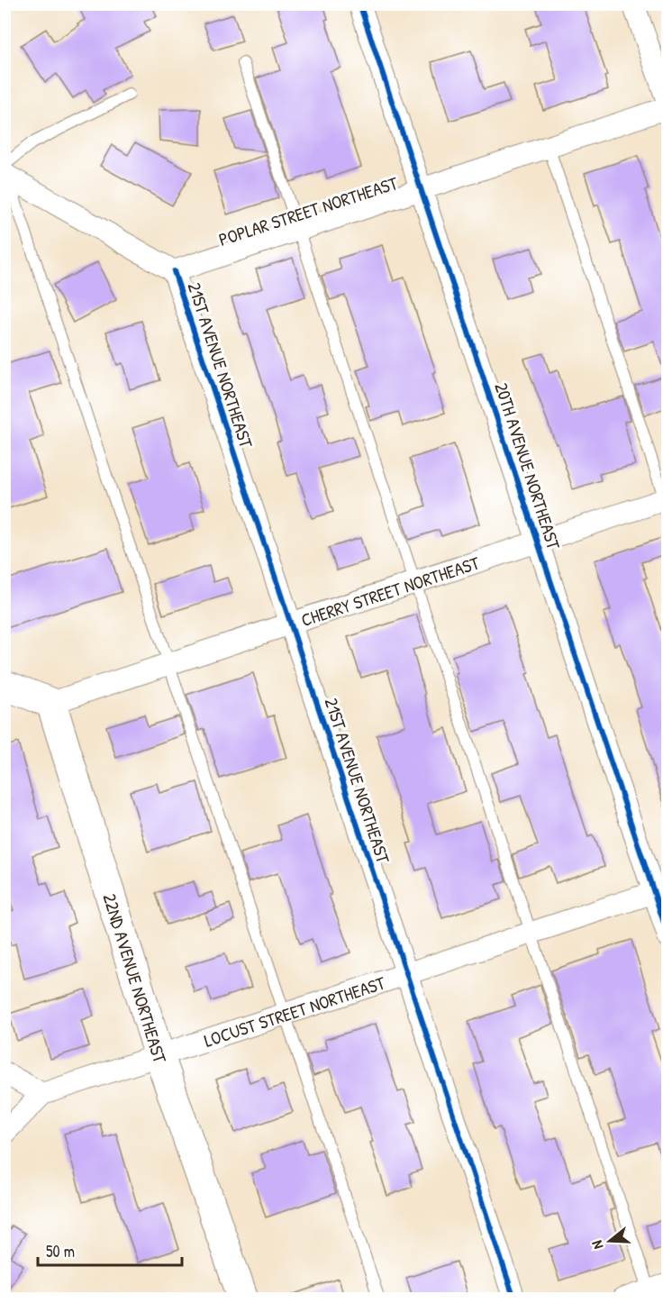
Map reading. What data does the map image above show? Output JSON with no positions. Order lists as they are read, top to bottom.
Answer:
{
  "streets": {
    "street": [
      "POPLAR STREET NORTHEAST",
      "21ST AVENUE NORTHEAST",
      "20TH AVENUE NORTHEAST",
      "CHERRY STREET NORTHEAST",
      "22ND AVENUE NORTHEAST",
      "LOCUST STREET NORTHEAST"
    ]
  },
  "crossings": [
    ["POPLAR STREET NORTHEAST", "21ST AVENUE NORTHEAST"],
    ["POPLAR STREET NORTHEAST", "20TH AVENUE NORTHEAST"],
    ["21ST AVENUE NORTHEAST", "CHERRY STREET NORTHEAST"],
    ["21ST AVENUE NORTHEAST", "LOCUST STREET NORTHEAST"],
    ["20TH AVENUE NORTHEAST", "CHERRY STREET NORTHEAST"],
    ["20TH AVENUE NORTHEAST", "LOCUST STREET NORTHEAST"],
    ["CHERRY STREET NORTHEAST", "22ND AVENUE NORTHEAST"],
    ["22ND AVENUE NORTHEAST", "LOCUST STREET NORTHEAST"]
  ],
  "scale_bar": "50 m",
  "north": "left"
}
